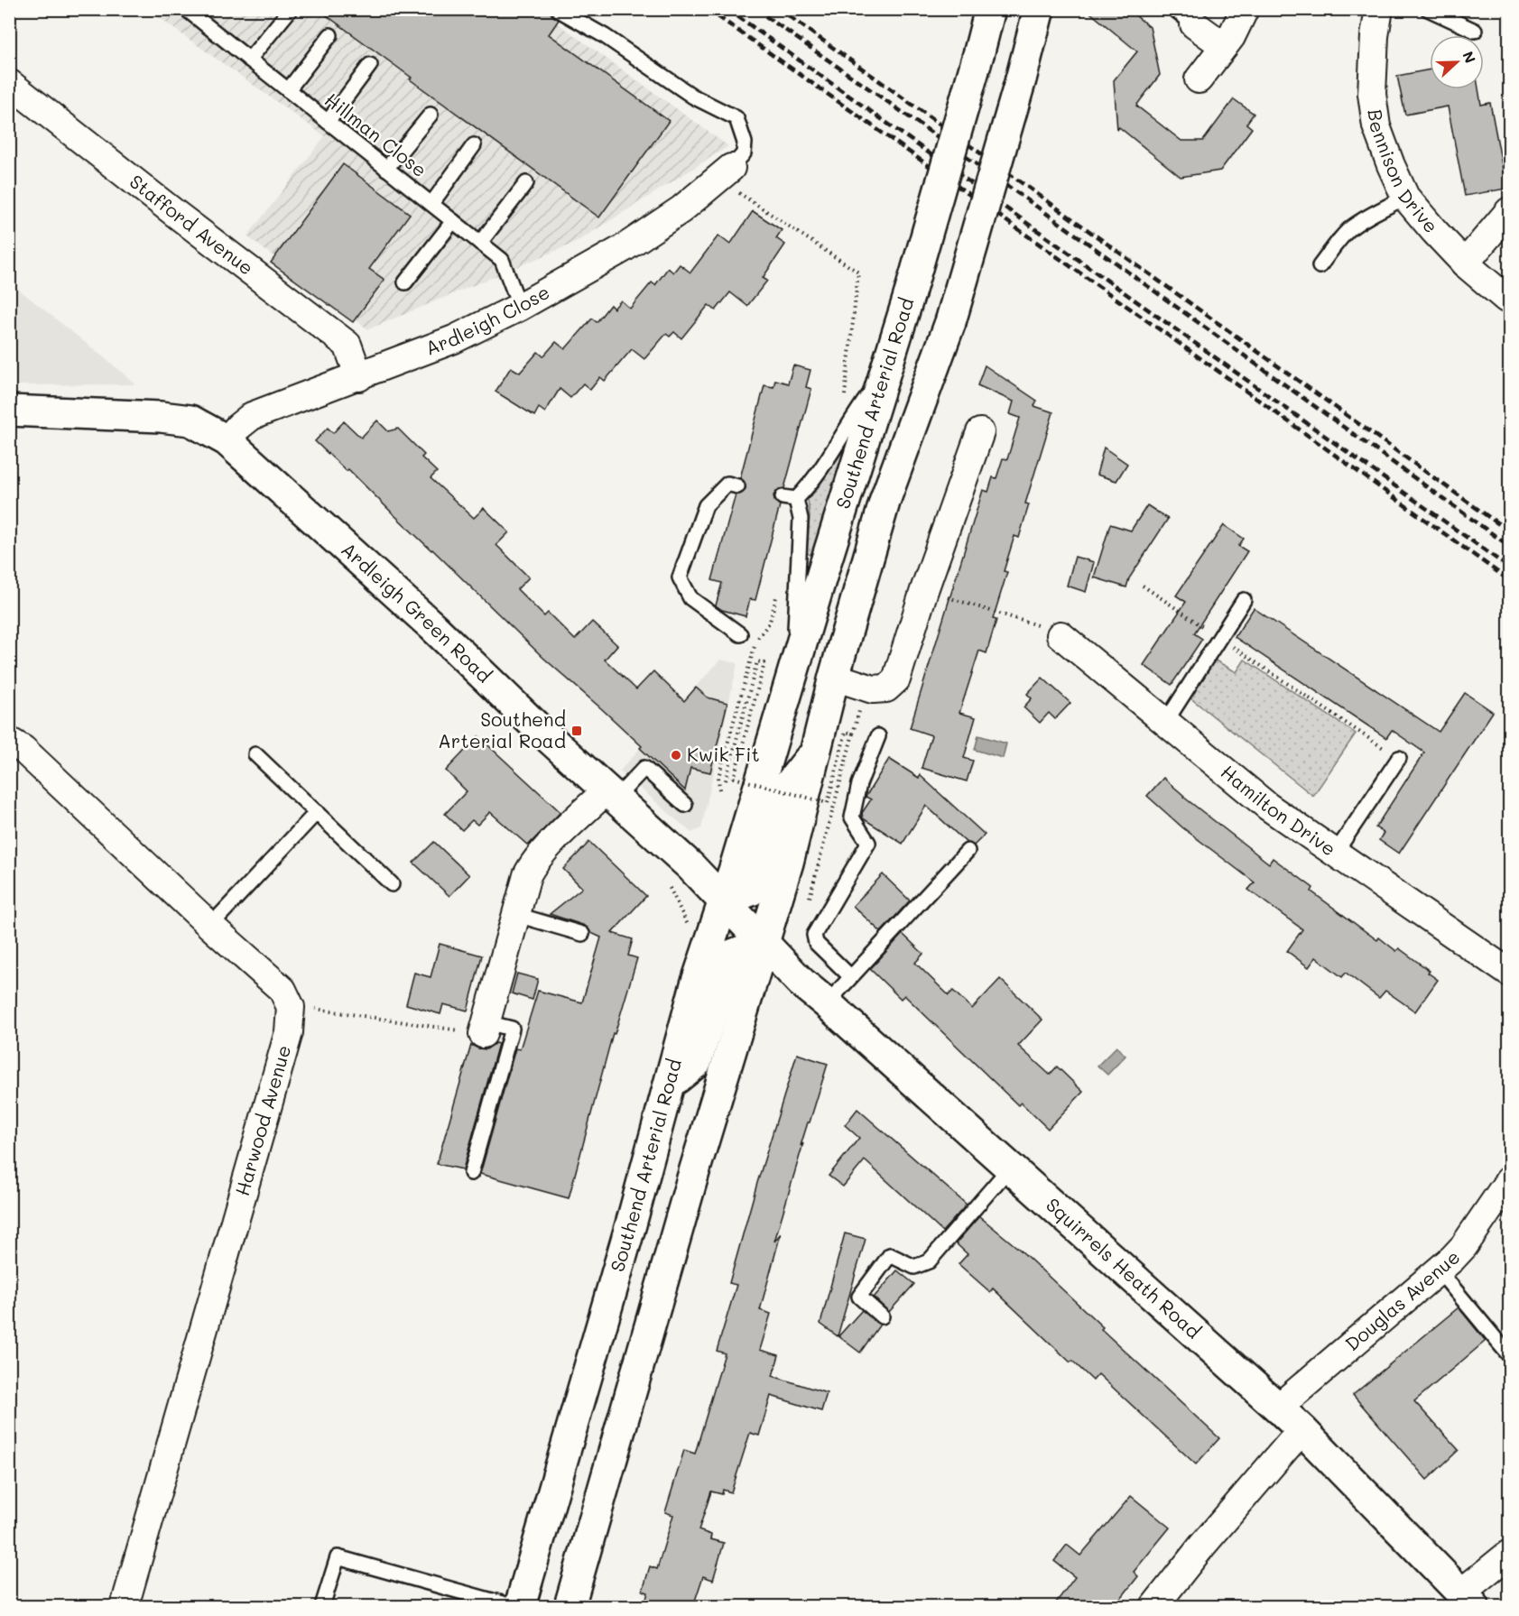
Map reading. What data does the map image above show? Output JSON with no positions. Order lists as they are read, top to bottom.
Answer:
{
  "streets": {
    "main road": ["Southend Arterial Road", "Ardleigh Green Road", "Squirrels Heath Road"],
    "street": [
      "Bennison Drive",
      "Stafford Avenue",
      "Ardleigh Close",
      "Hamilton Drive",
      "Harwood Avenue",
      "Douglas Avenue"
    ],
    "lane": ["Hillman Close"]
  },
  "crossings": [
    ["Hillman Close", "Ardleigh Close"],
    ["Stafford Avenue", "Ardleigh Close"],
    ["Ardleigh Close", "Ardleigh Green Road"],
    ["Southend Arterial Road", "Ardleigh Green Road"],
    ["Southend Arterial Road", "Squirrels Heath Road"],
    ["Ardleigh Green Road", "Squirrels Heath Road"],
    ["Squirrels Heath Road", "Douglas Avenue"]
  ],
  "places": {
    "transit": ["Southend Arterial Road"],
    "other": ["Kwik Fit"]
  },
  "north": "right"
}
